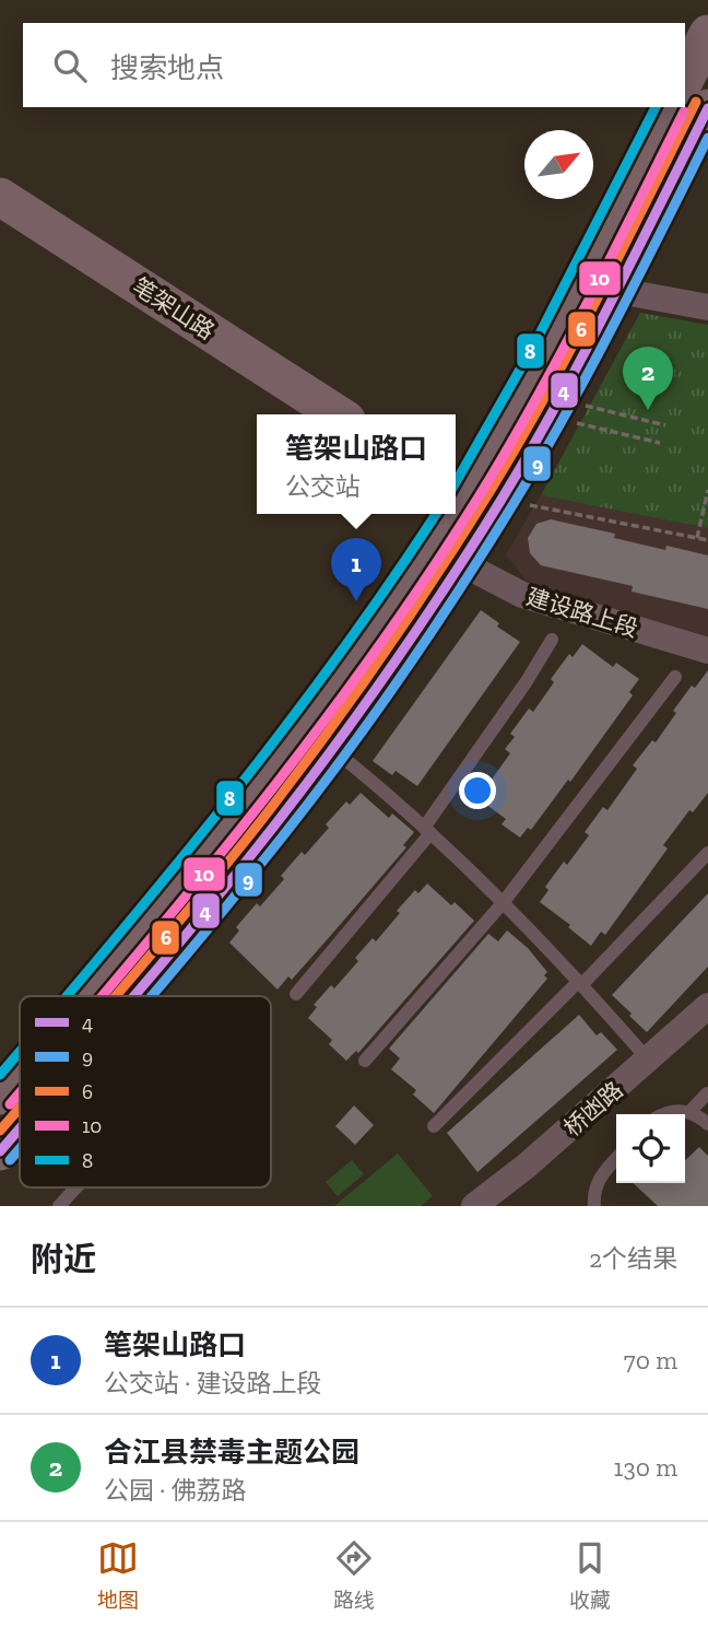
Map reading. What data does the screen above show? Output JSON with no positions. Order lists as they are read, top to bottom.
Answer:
{
  "streets": {
    "main road": ["笔架山路"],
    "street": ["建设路上段", "桥凼路"]
  },
  "lines": [
    "transit line 6",
    "transit line 8",
    "transit line 4",
    "transit line 10",
    "transit line 9"
  ],
  "legend": [
    "4",
    "9",
    "6",
    "10",
    "8"
  ],
  "north": "top right",
  "page": {
    "search": "搜索地点",
    "pins": ["2", "1"],
    "popup": ["笔架山路口", "公交站"],
    "heading": ["附近", "2个结果"],
    "list": [
      {
        "mark": "1",
        "name": "笔架山路口",
        "note": "公交站 · 建设路上段",
        "value": "70 m"
      },
      {
        "mark": "2",
        "name": "合江县禁毒主题公园",
        "note": "公园 · 佛荔路",
        "value": "130 m"
      }
    ],
    "nav": ["地图", "路线", "收藏"]
  }
}
